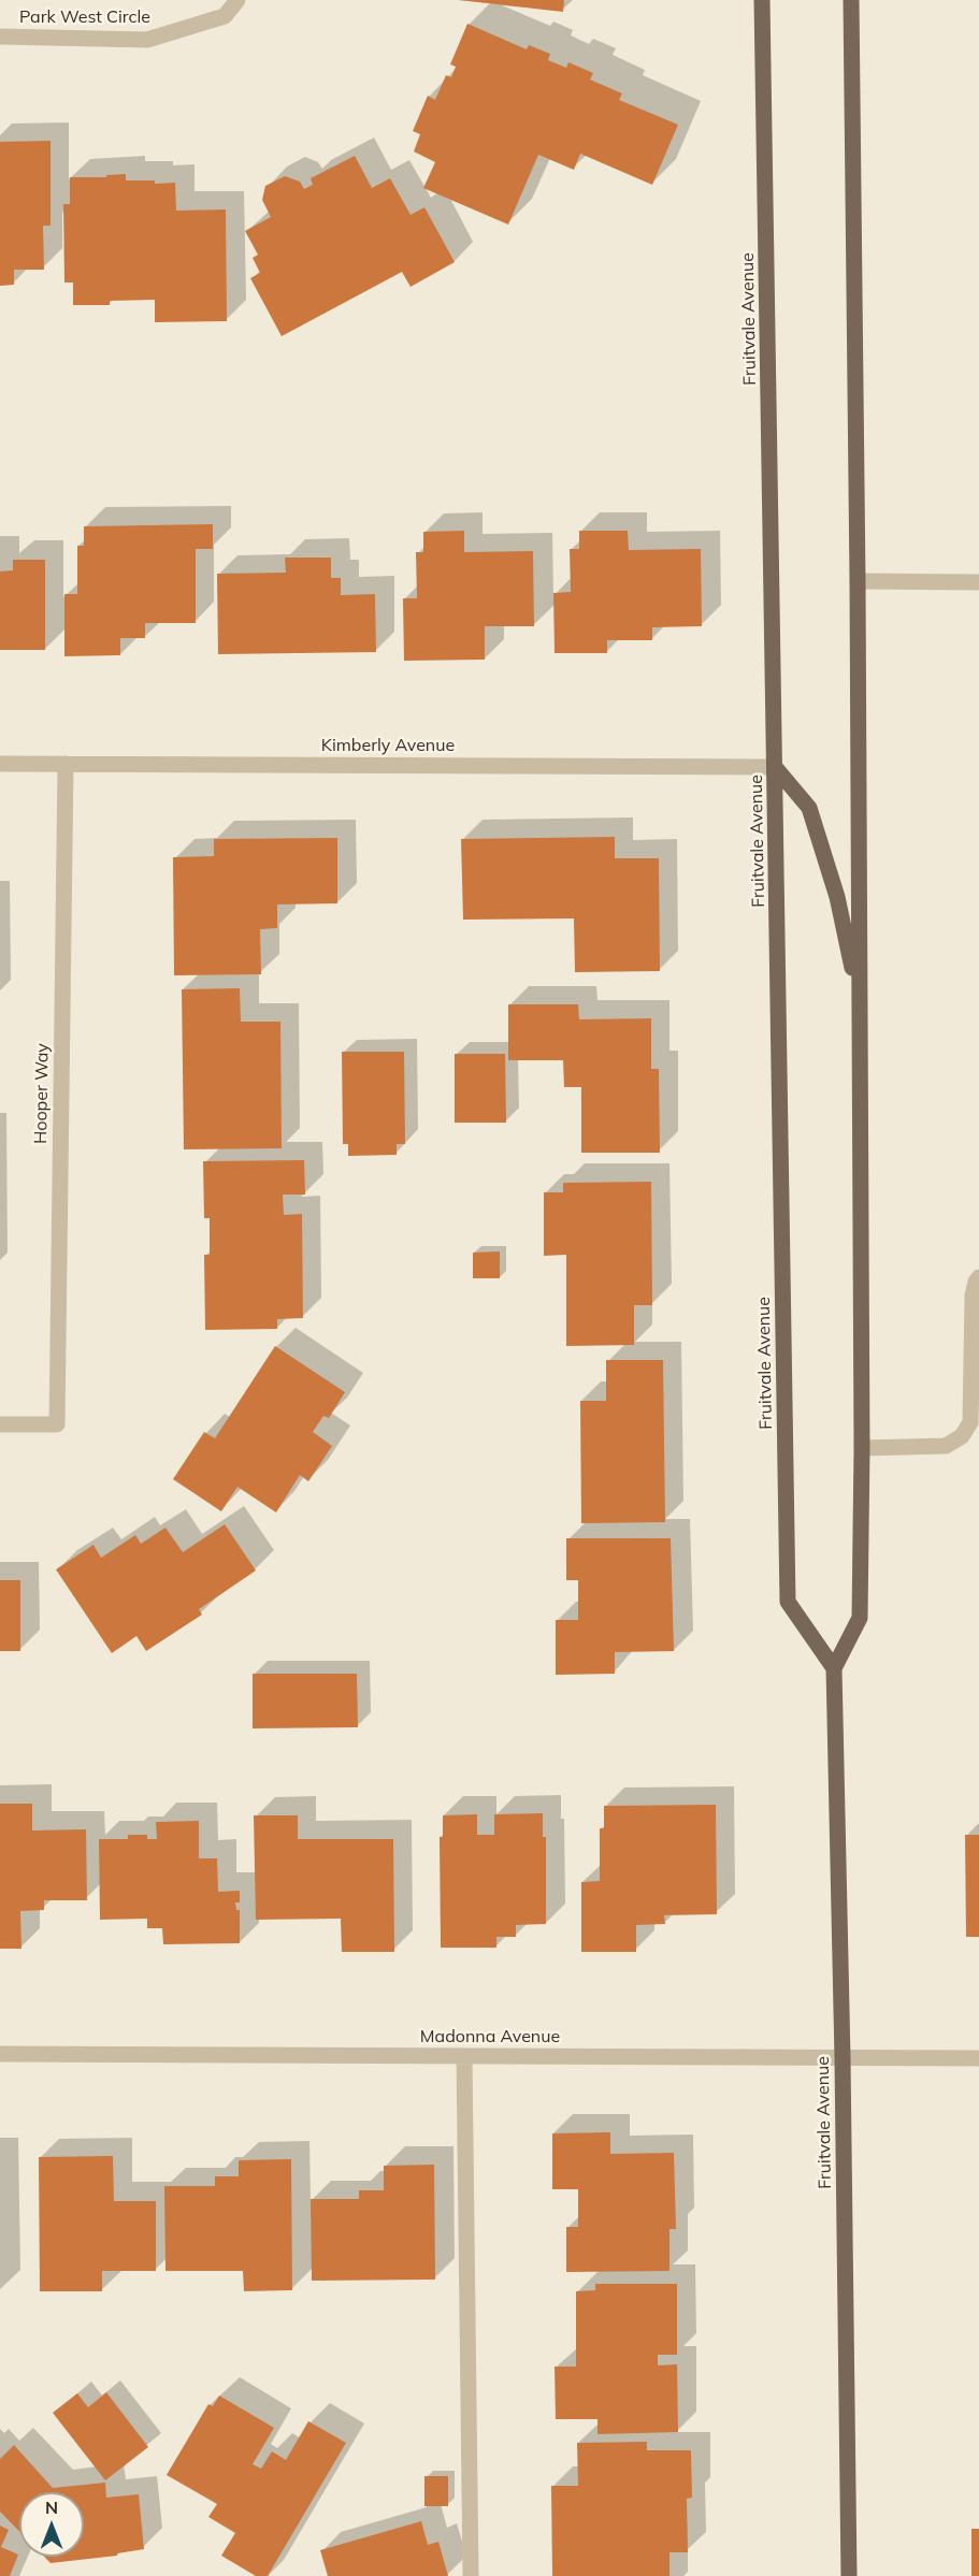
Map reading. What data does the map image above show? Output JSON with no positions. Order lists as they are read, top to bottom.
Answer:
{
  "streets": {
    "main road": ["Fruitvale Avenue"],
    "street": [
      "Park West Circle",
      "Kimberly Avenue",
      "Hooper Way",
      "Madonna Avenue"
    ]
  },
  "crossings": [
    ["Fruitvale Avenue", "Kimberly Avenue"],
    ["Fruitvale Avenue", "Madonna Avenue"],
    ["Kimberly Avenue", "Hooper Way"]
  ],
  "north": "top"
}
